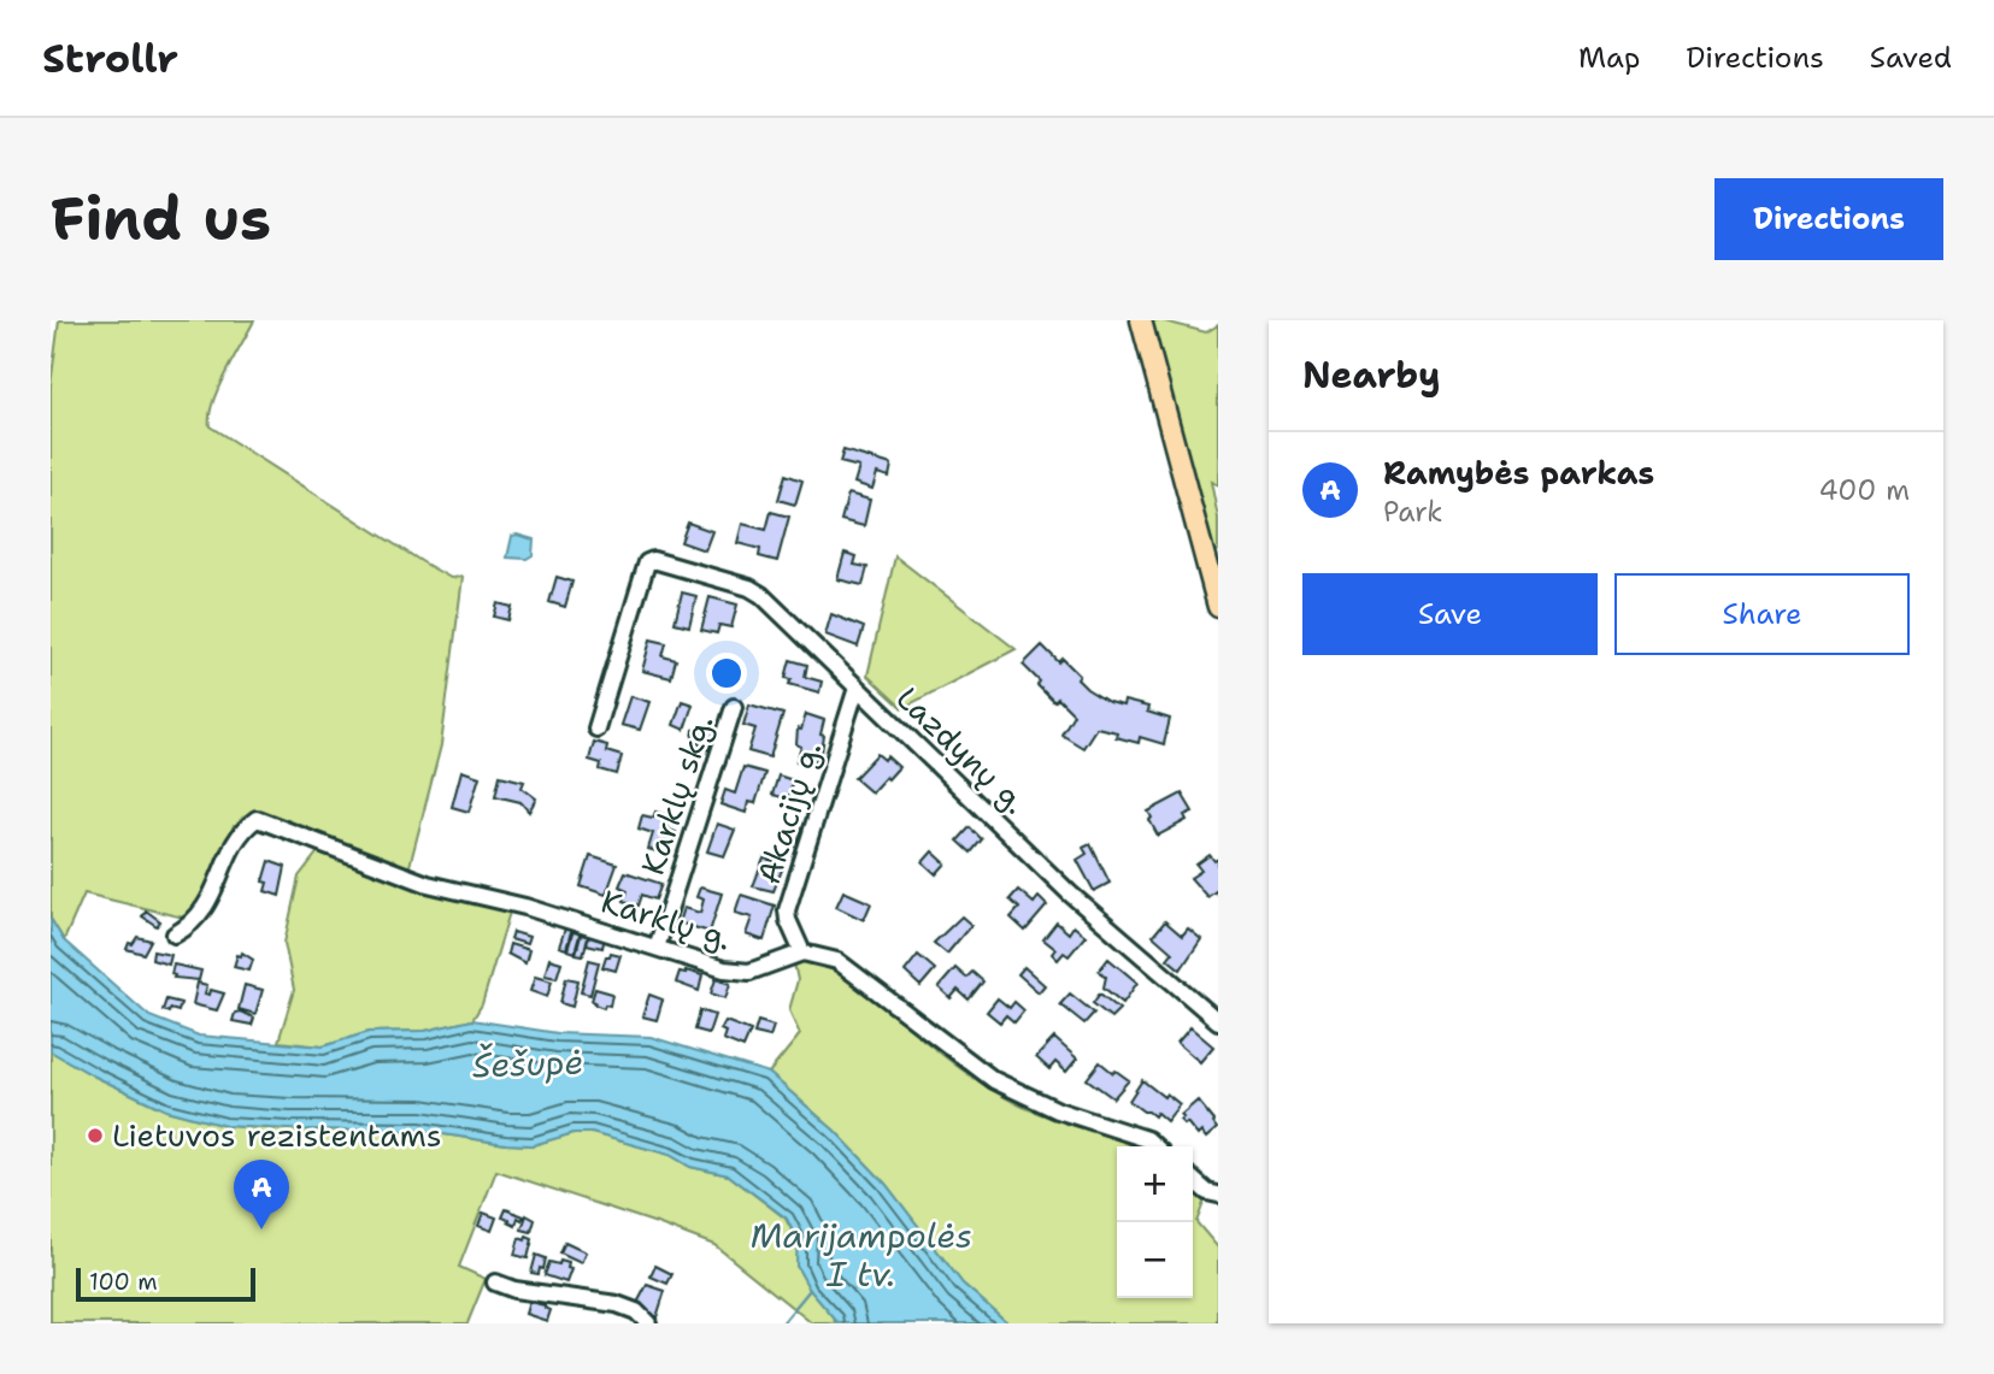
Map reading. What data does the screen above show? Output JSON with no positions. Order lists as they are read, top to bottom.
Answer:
{
  "streets": {
    "street": [
      "Lazdynų g.",
      "Karklų skg.",
      "Akacijų g.",
      "Karklų g."
    ]
  },
  "crossings": [
    ["Lazdynų g.", "Akacijų g."],
    ["Karklų skg.", "Karklų g."],
    ["Akacijų g.", "Karklų g."]
  ],
  "water": ["Šešupė", "Marijampolės I tv."],
  "places": ["Lietuvos rezistentams"],
  "scale_bar": "100 m",
  "page": {
    "header": "Strollr",
    "nav": ["Map", "Directions", "Saved"],
    "buttons": [
      "Directions",
      ["Save", "Share"]
    ],
    "title": "Find us",
    "heading": "Nearby",
    "list": [
      {
        "mark": "A",
        "name": "Ramybės parkas",
        "note": "Park",
        "value": "400 m"
      }
    ],
    "map_buttons": ["+", "−"],
    "pins": "A",
    "scale": "100 m"
  }
}
